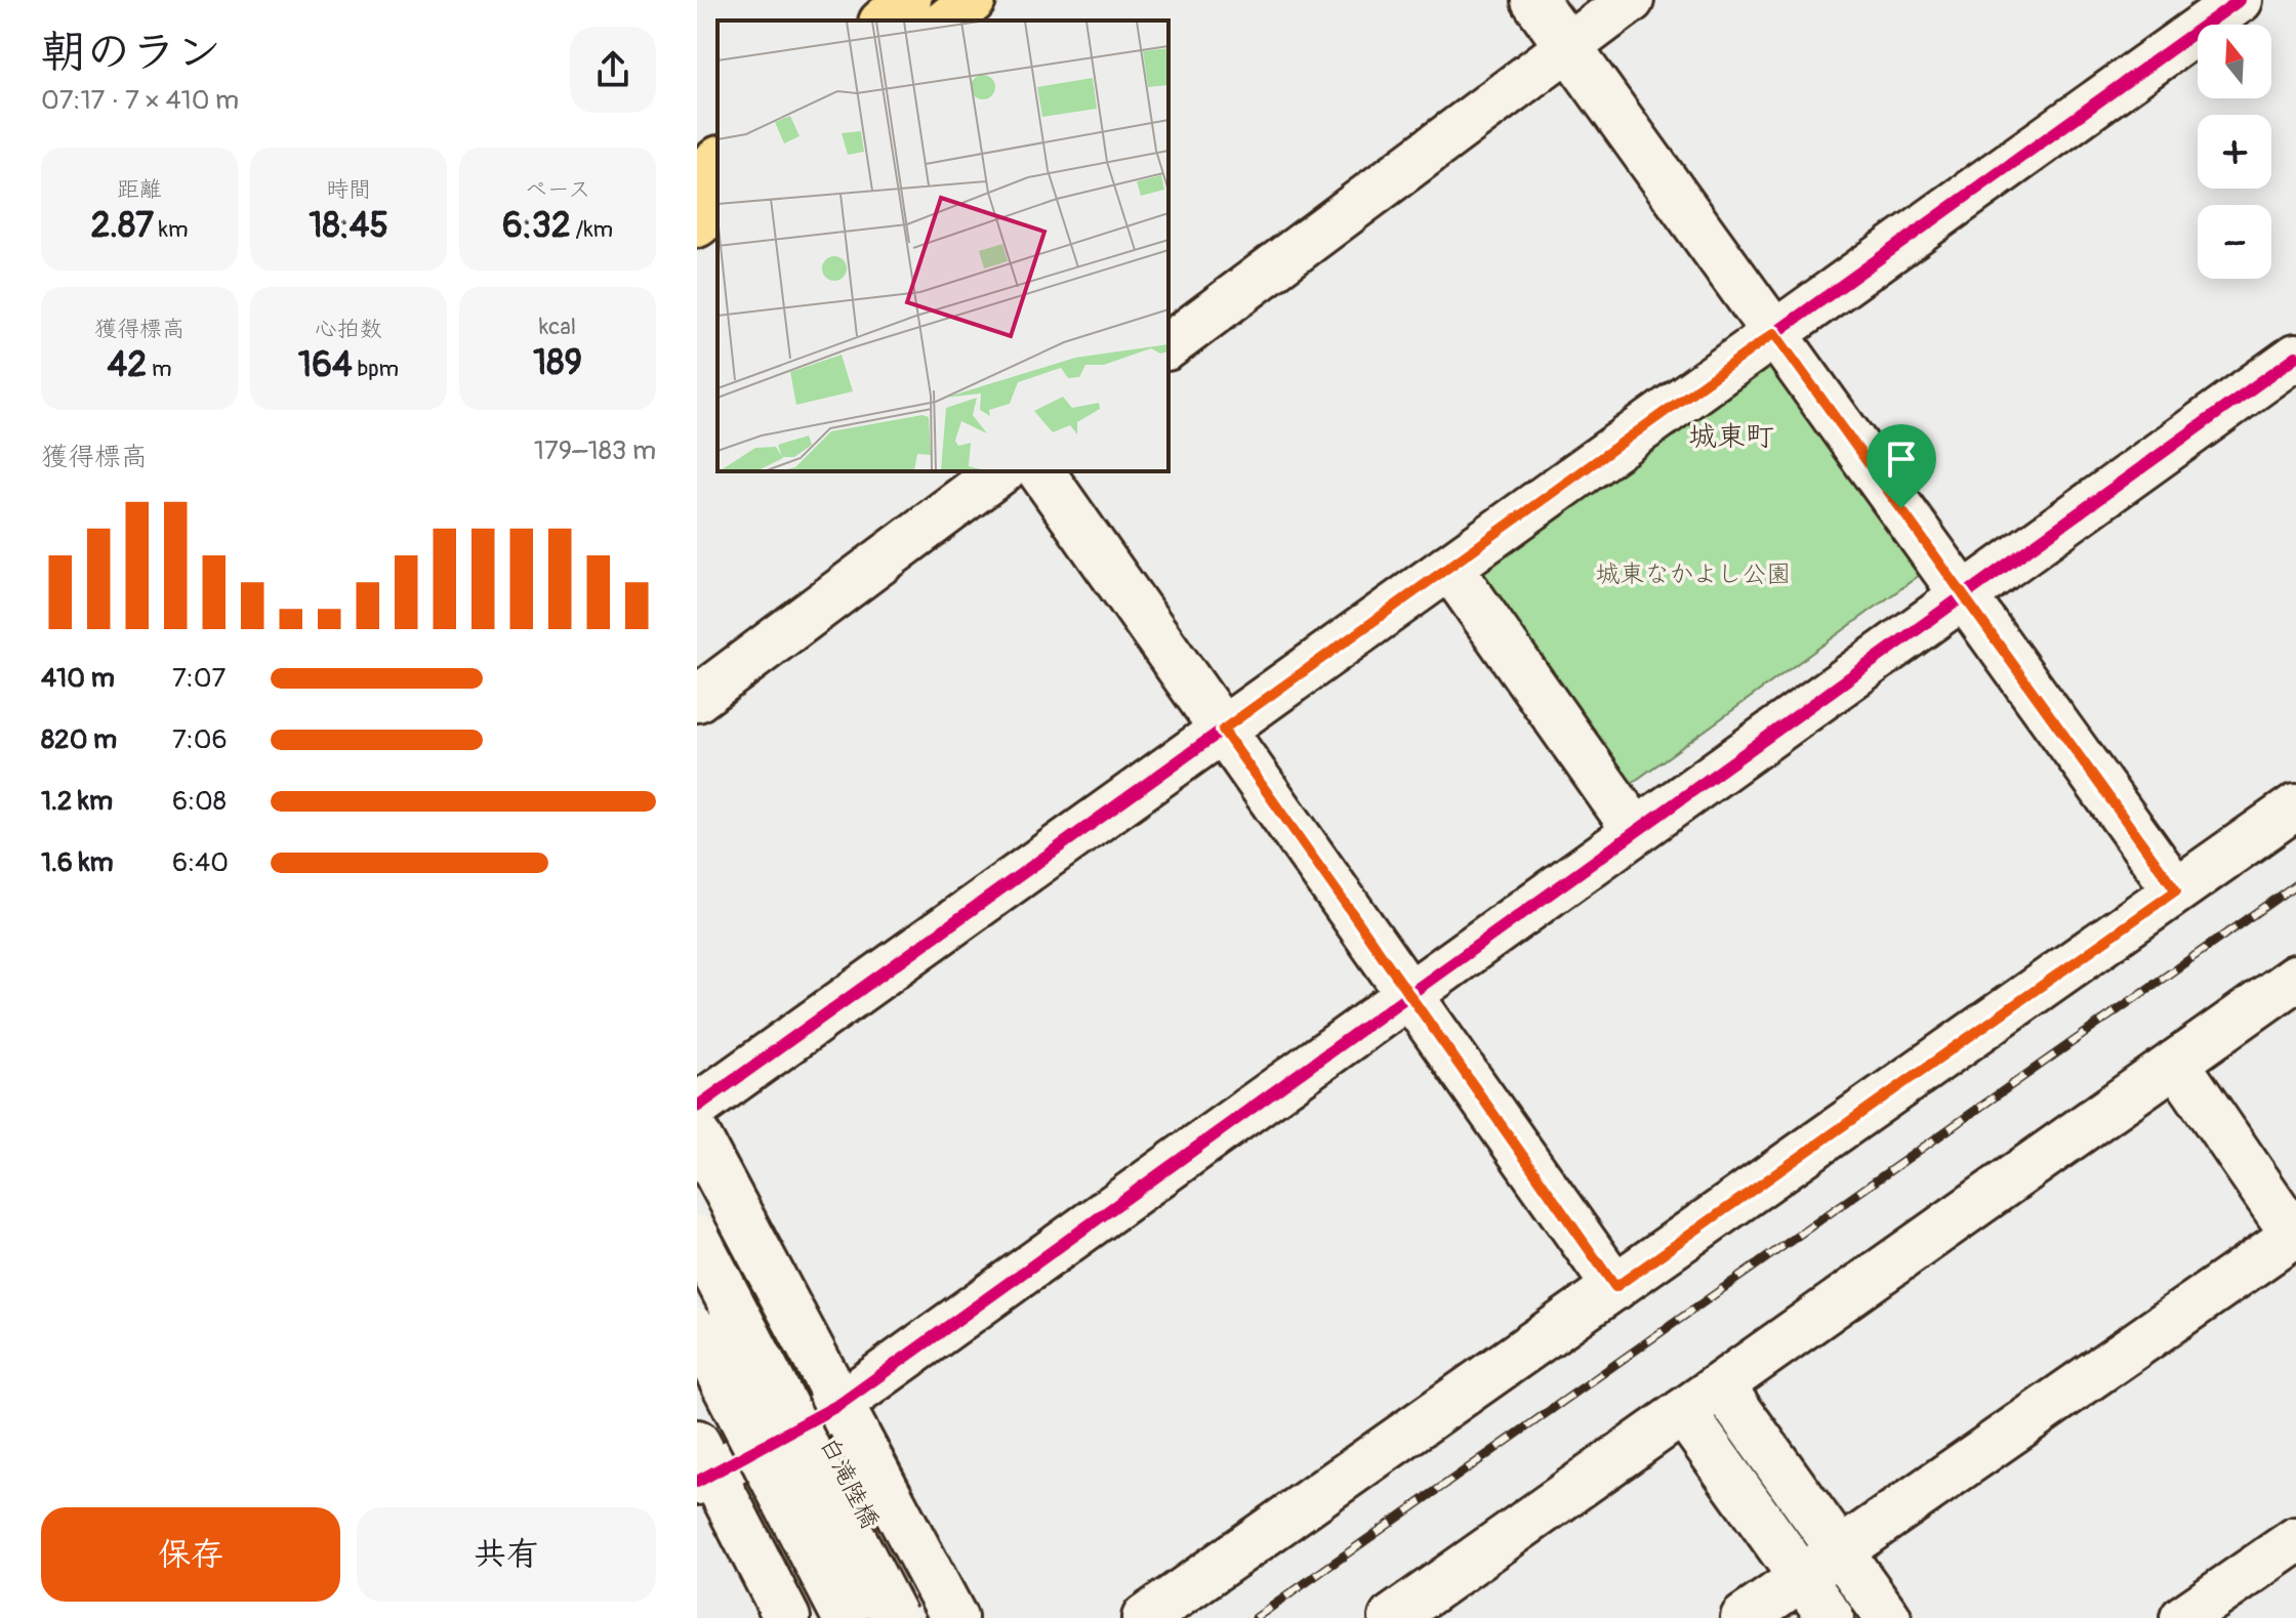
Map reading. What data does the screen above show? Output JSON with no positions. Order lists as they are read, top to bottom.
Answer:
{
  "streets": {
    "street": ["白滝陸橋"]
  },
  "districts": ["城東町"],
  "parks": ["城東なかよし公園"],
  "north": "top",
  "page": {
    "heading": ["朝のラン", "07:17 · 7 × 410 m"],
    "map_buttons": ["+", "−"],
    "stats": [
      ["距離", "2.87 km"],
      ["時間", "18:45"],
      ["ペース", "6:32 /km"],
      ["獲得標高", "42 m"],
      ["心拍数", "164 bpm"],
      ["kcal", "189"]
    ],
    "chart": ["獲得標高", "179–183 m"],
    "list": [
      {
        "name": "410 m",
        "note": "7:07"
      },
      {
        "name": "820 m",
        "note": "7:06"
      },
      {
        "name": "1.2 km",
        "note": "6:08"
      },
      {
        "name": "1.6 km",
        "note": "6:40"
      }
    ],
    "buttons": ["保存", "共有"]
  }
}
